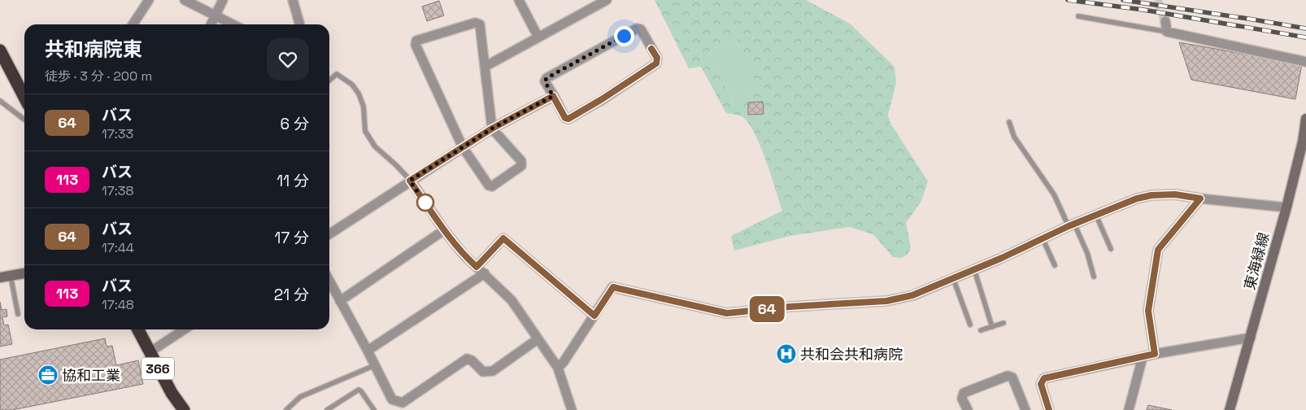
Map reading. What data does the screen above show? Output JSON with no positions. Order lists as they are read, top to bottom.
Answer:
{
  "streets": {
    "highway": ["366"],
    "main road": ["東海緑線"]
  },
  "places": {
    "hospital": ["共和会共和病院"],
    "office": ["協和工業"]
  },
  "lines": ["bus line 64"],
  "page": {
    "on_map": "64",
    "heading": ["共和病院東", "徒歩 · 3 分 · 200 m"],
    "list": [
      {
        "mark": "64",
        "name": "バス",
        "note": "17:33",
        "value": "6 分"
      },
      {
        "mark": "113",
        "name": "バス",
        "note": "17:38",
        "value": "11 分"
      },
      {
        "mark": "64",
        "name": "バス",
        "note": "17:44",
        "value": "17 分"
      },
      {
        "mark": "113",
        "name": "バス",
        "note": "17:48",
        "value": "21 分"
      }
    ]
  }
}
